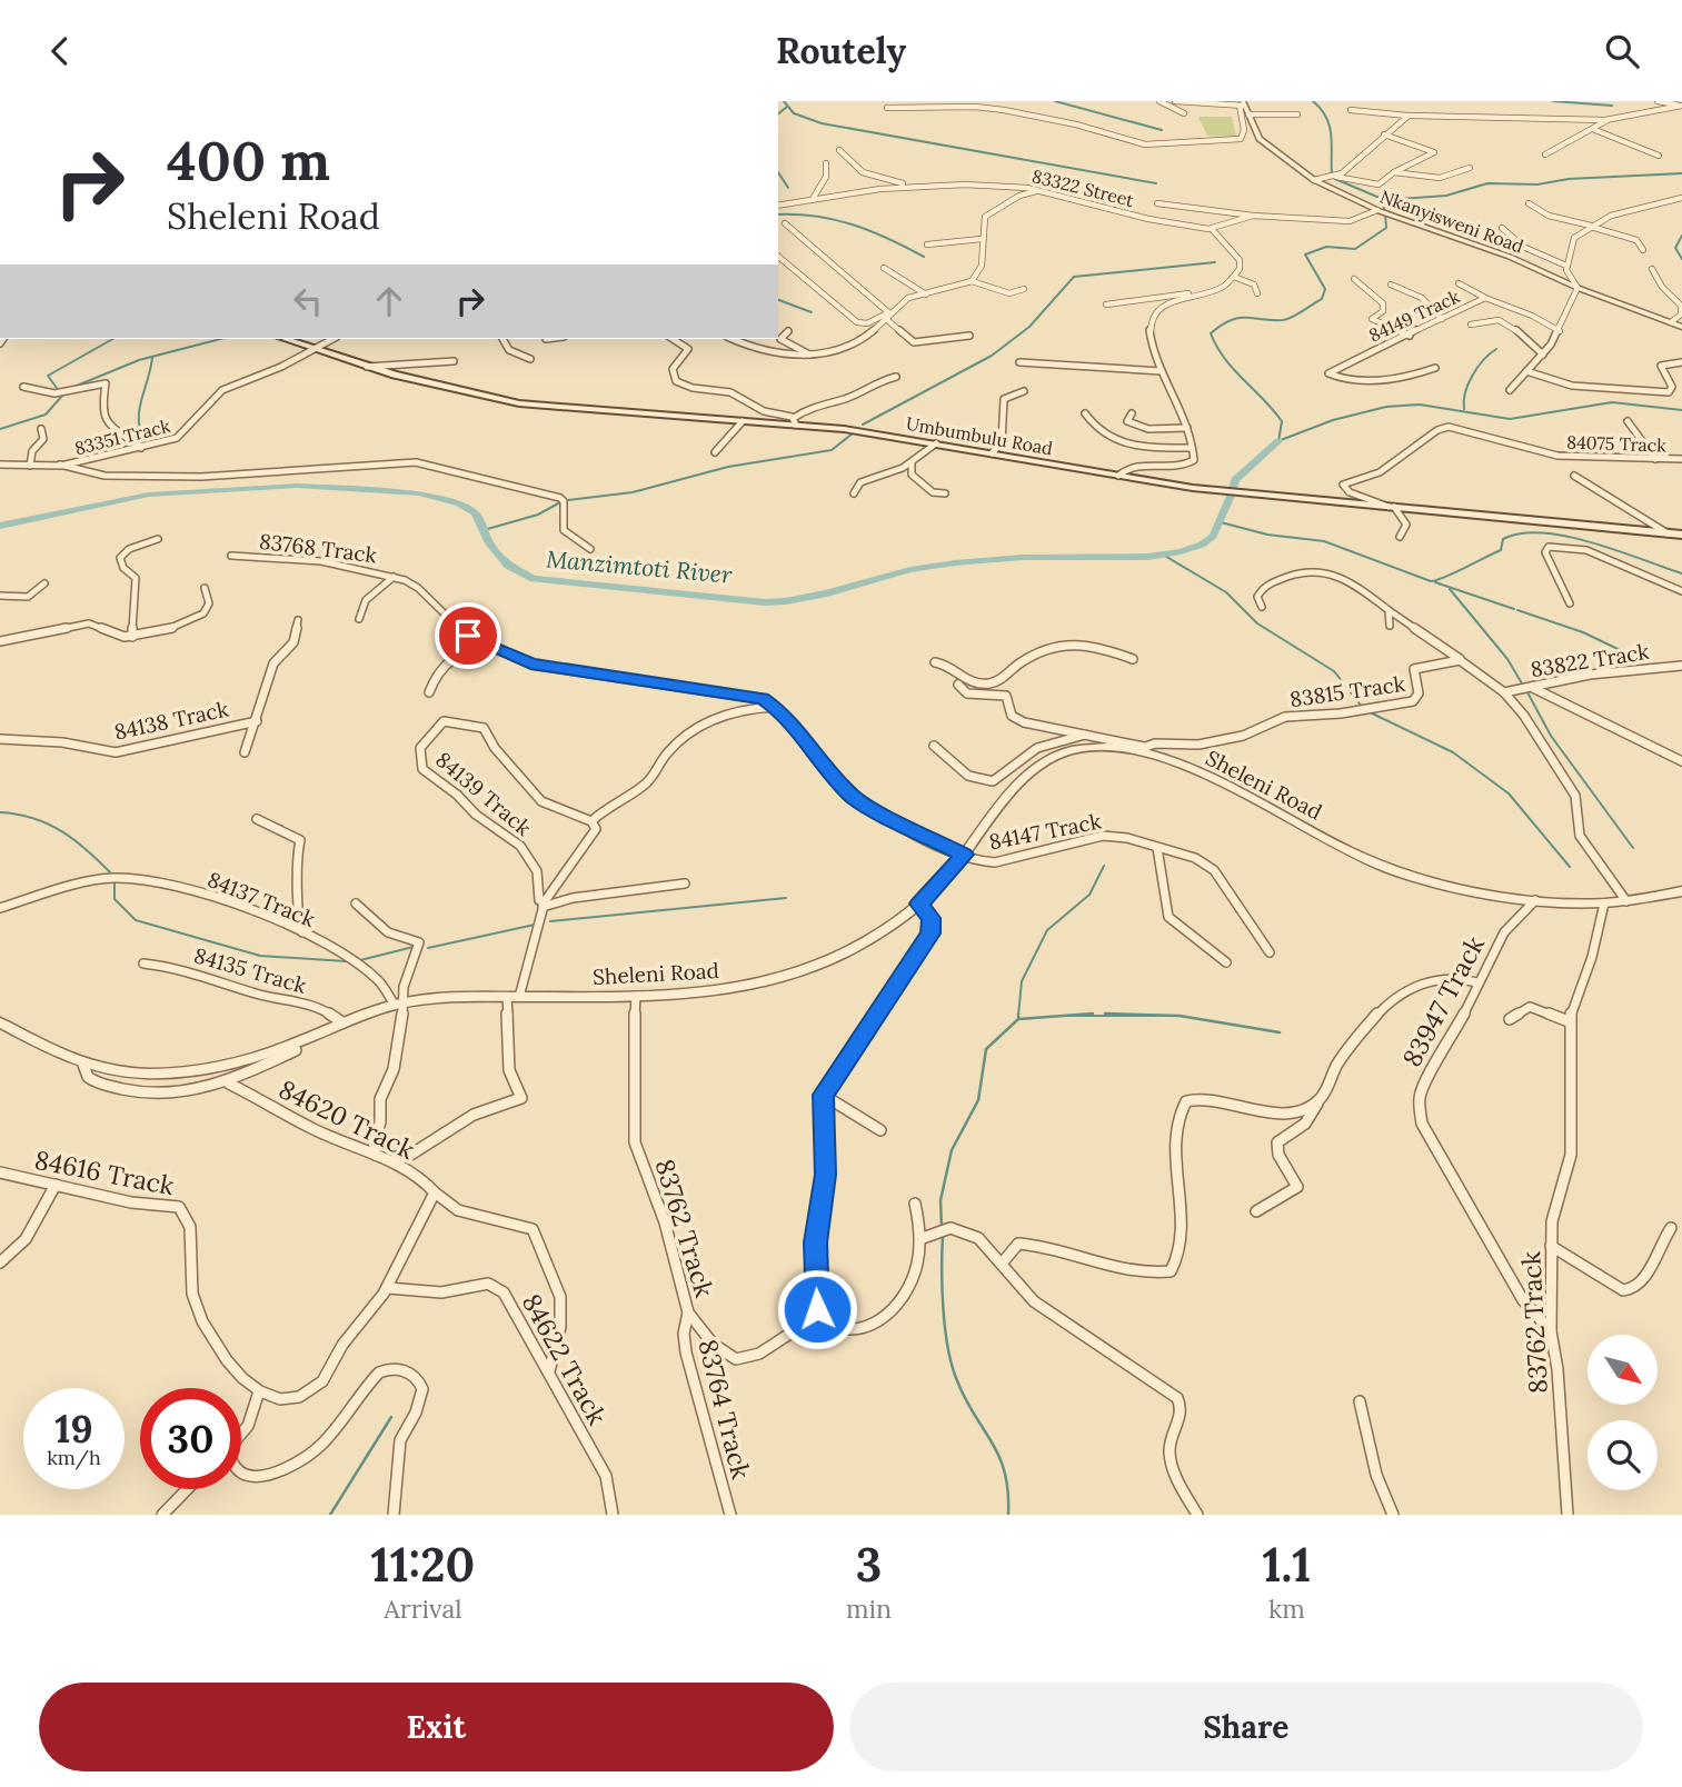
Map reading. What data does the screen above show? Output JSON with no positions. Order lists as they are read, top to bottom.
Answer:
{
  "streets": {
    "main road": ["Umbumbulu Road"],
    "street": [
      "83322 Street",
      "Nkanyisweni Road",
      "84149 Track",
      "83351 Track",
      "84075 Track",
      "83768 Track",
      "83822 Track",
      "83815 Track",
      "84138 Track",
      "Sheleni Road",
      "84139 Track",
      "84147 Track",
      "84137 Track",
      "84135 Track",
      "83947 Track",
      "84620 Track",
      "84616 Track",
      "83762 Track",
      "84622 Track",
      "83764 Track"
    ]
  },
  "crossings": [
    ["83322 Street", "Nkanyisweni Road"],
    ["Umbumbulu Road", "83351 Track"],
    ["Umbumbulu Road", "84075 Track"],
    ["83815 Track", "Sheleni Road"],
    ["Sheleni Road", "84147 Track"],
    ["Sheleni Road", "84137 Track"],
    ["Sheleni Road", "84135 Track"],
    ["Sheleni Road", "83947 Track"],
    ["Sheleni Road", "83762 Track"],
    ["83947 Track", "83762 Track"],
    ["84620 Track", "84622 Track"],
    ["83762 Track", "83764 Track"]
  ],
  "water": ["Manzimtoti River"],
  "north": "bottom right",
  "page": {
    "header": "Routely",
    "turn": ["400 m", "Sheleni Road"],
    "speed": "19 km/h",
    "limit": "30",
    "eta": [
      "11:20",
      "Arrival",
      "3",
      "min",
      "1.1",
      "km"
    ],
    "buttons": ["Exit", "Share"]
  }
}
